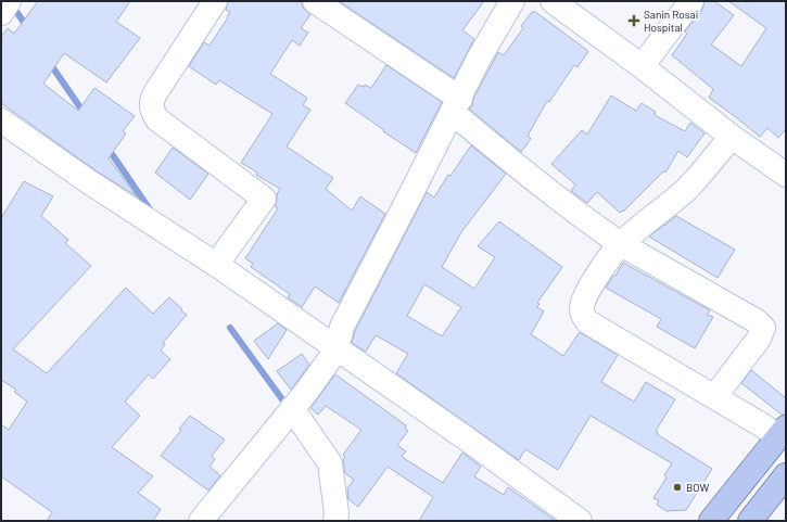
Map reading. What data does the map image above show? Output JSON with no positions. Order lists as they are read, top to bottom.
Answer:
{
  "places": {
    "health": ["Sanin Rosai Hospital"],
    "other": ["BOW"]
  }
}
